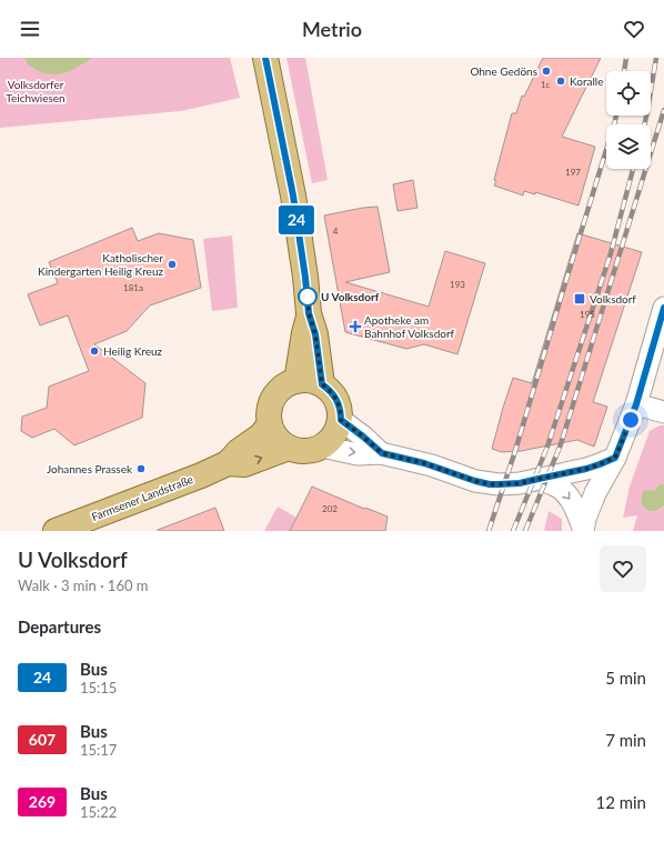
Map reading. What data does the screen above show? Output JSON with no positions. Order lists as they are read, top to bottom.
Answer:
{
  "streets": {
    "main road": ["Farmsener Landstraße"]
  },
  "parks": ["Volksdorfer Teichwiesen"],
  "places": {
    "other": [
      "Ohne Gedöns",
      "Koralle",
      "Katholischer Kindergarten Heilig Kreuz",
      "U Volksdorf",
      "Heilig Kreuz",
      "Johannes Prassek"
    ],
    "transit": ["Volksdorf"],
    "health": ["Apotheke am Bahnhof Volksdorf"]
  },
  "lines": ["bus line 24"],
  "house_numbers": [
    "1c",
    "197",
    "4",
    "193",
    "181a",
    "195",
    "202"
  ],
  "page": {
    "header": "Metrio",
    "on_map": "24",
    "heading": [
      ["U Volksdorf", "Walk · 3 min · 160 m"],
      "Departures"
    ],
    "list": [
      {
        "mark": "24",
        "name": "Bus",
        "note": "15:15",
        "value": "5 min"
      },
      {
        "mark": "607",
        "name": "Bus",
        "note": "15:17",
        "value": "7 min"
      },
      {
        "mark": "269",
        "name": "Bus",
        "note": "15:22",
        "value": "12 min"
      }
    ]
  }
}
